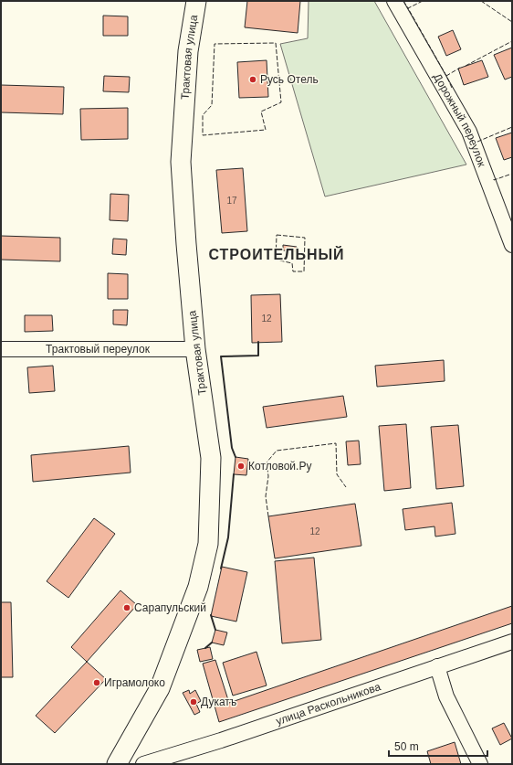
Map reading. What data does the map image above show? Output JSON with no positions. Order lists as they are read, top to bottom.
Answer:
{
  "streets": {
    "main road": ["Трактовая улица"],
    "street": ["Дорожный переулок", "Трактовый переулок", "улица Раскольникова"]
  },
  "crossings": [
    ["Трактовая улица", "Трактовый переулок"]
  ],
  "districts": ["СТРОИТЕЛЬНЫЙ"],
  "places": [
    "Русь Отель",
    "Котловой.Ру",
    "Сарапульский",
    "Играмолоко",
    "Дукатъ"
  ],
  "house_numbers": ["17", "12", "12"],
  "scale_bar": "50 m"
}
